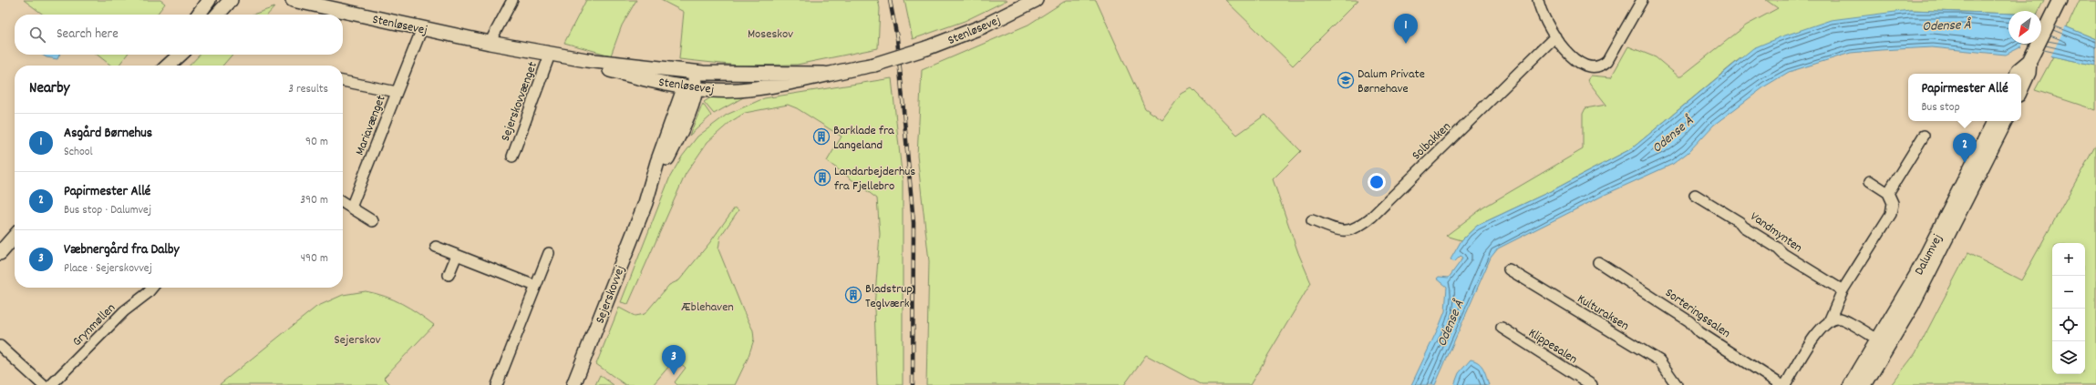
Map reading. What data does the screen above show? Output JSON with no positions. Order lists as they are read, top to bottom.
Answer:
{
  "streets": {
    "street": [
      "Stenløsevej",
      "Sejerskovvænget",
      "Mariavænget",
      "Solbakken",
      "Vandmynten",
      "Dalumvej",
      "Sejerskovvej",
      "Kulturaksen",
      "Sorteringssalen",
      "Grynmøllen",
      "Klippesalen"
    ]
  },
  "crossings": [
    ["Stenløsevej", "Sejerskovvænget"],
    ["Stenløsevej", "Mariavænget"],
    ["Stenløsevej", "Sejerskovvej"]
  ],
  "water": ["Odense Å"],
  "parks": ["Moseskov", "Æblehaven", "Sejerskov"],
  "places": {
    "school or university": ["Dalum Private Børnehave"],
    "building": ["Barklade fra Langeland", "Landarbejderhus fra Fjellebro", "Bladstrup Teglværk"]
  },
  "north": "bottom left",
  "page": {
    "pins": ["1", "2", "3"],
    "search": "Search here",
    "heading": ["Nearby", "3 results"],
    "popup": ["Papirmester Allé", "Bus stop"],
    "list": [
      {
        "mark": "1",
        "name": "Asgård Børnehus",
        "note": "School",
        "value": "90 m"
      },
      {
        "mark": "2",
        "name": "Papirmester Allé",
        "note": "Bus stop · Dalumvej",
        "value": "390 m"
      },
      {
        "mark": "3",
        "name": "Væbnergård fra Dalby",
        "note": "Place · Sejerskovvej",
        "value": "490 m"
      }
    ],
    "map_buttons": ["+", "−"]
  }
}
